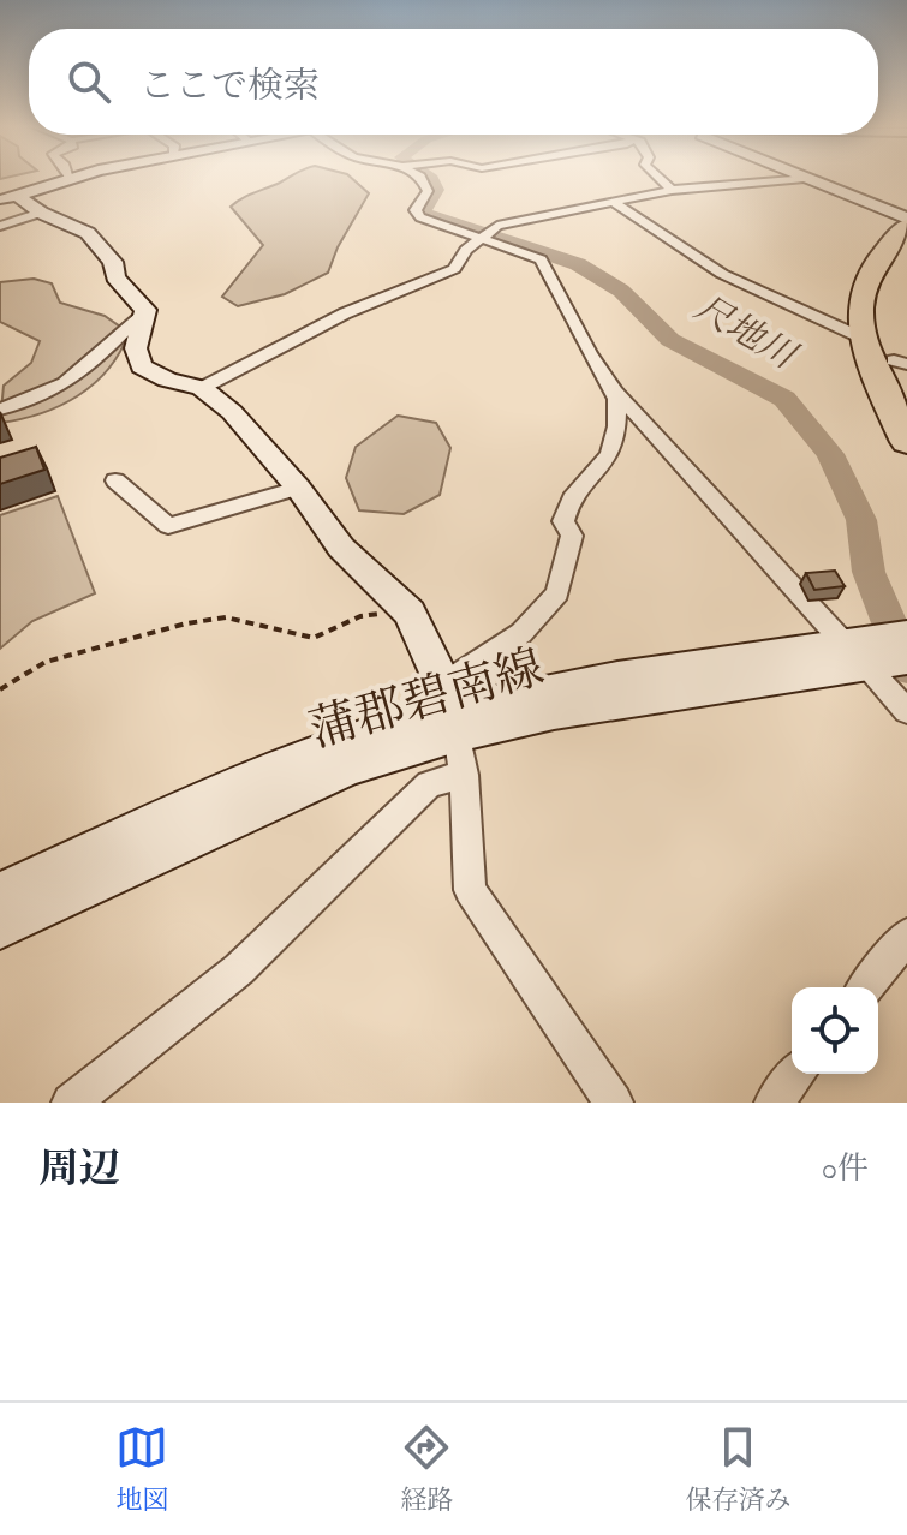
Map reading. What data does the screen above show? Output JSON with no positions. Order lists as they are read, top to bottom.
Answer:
{
  "streets": {
    "street": ["蒲郡碧南線"]
  },
  "water": ["尺地川"],
  "page": {
    "search": "ここで検索",
    "heading": ["周辺", "0件"],
    "nav": ["地図", "経路", "保存済み"]
  }
}
